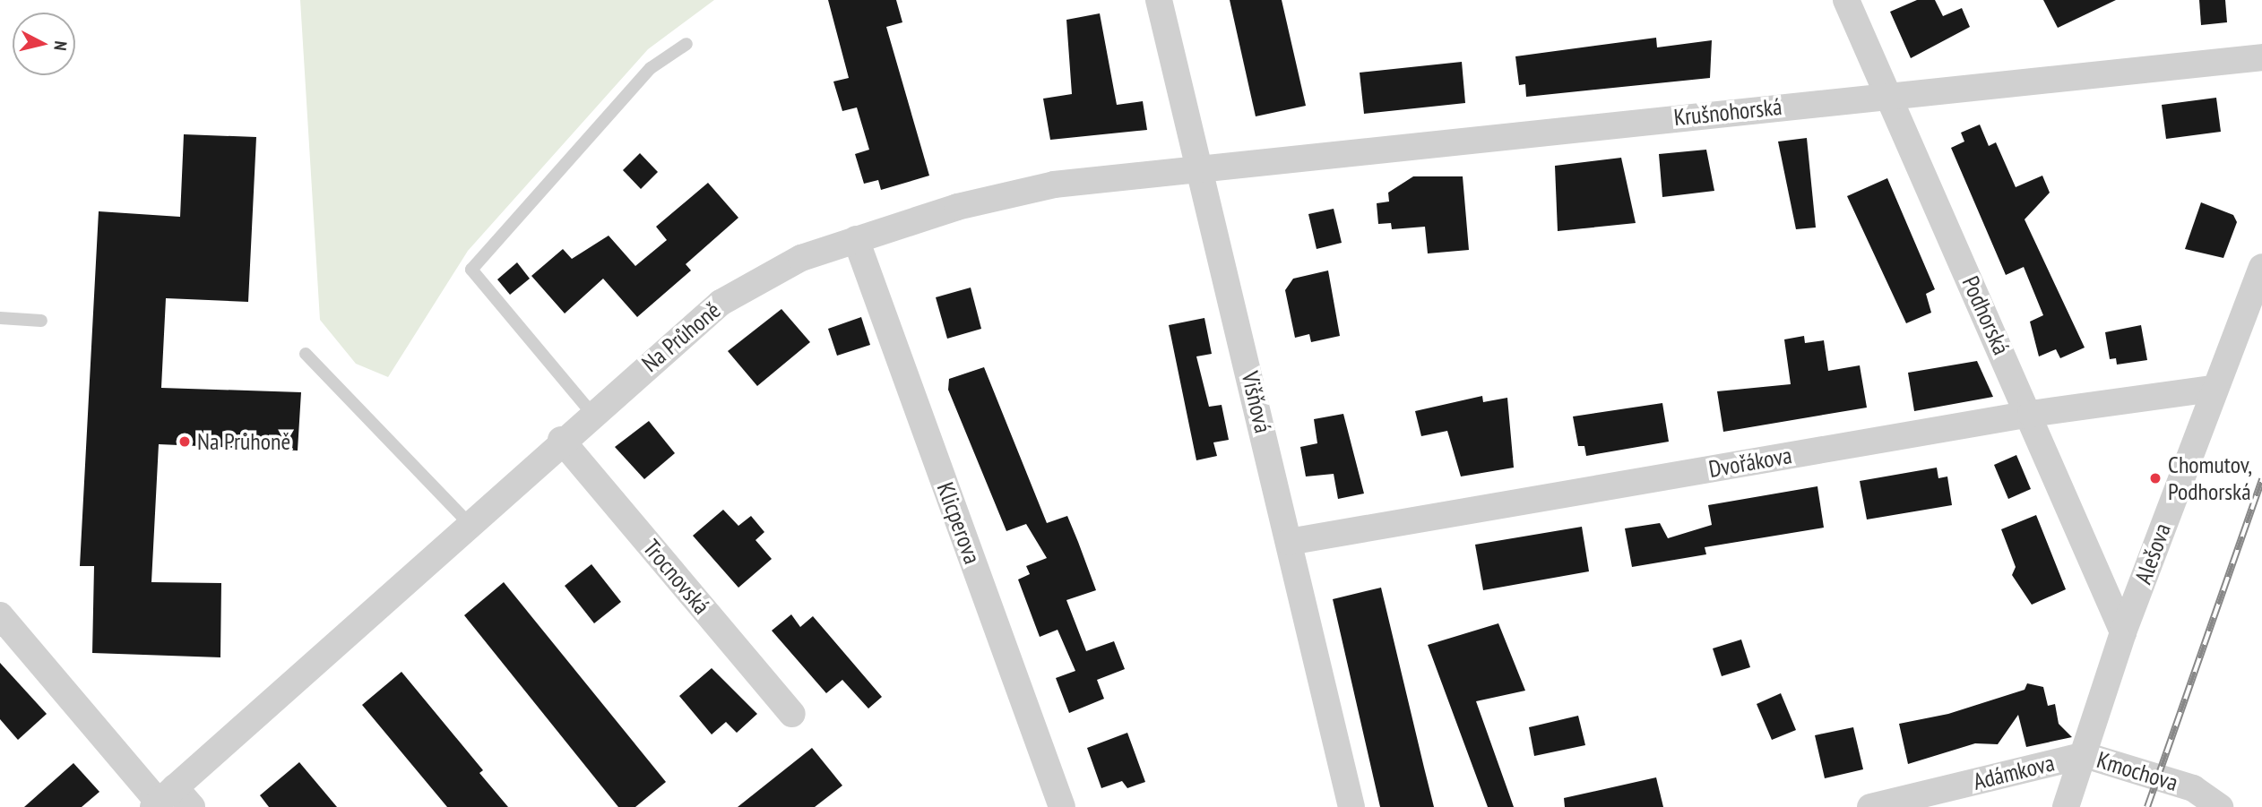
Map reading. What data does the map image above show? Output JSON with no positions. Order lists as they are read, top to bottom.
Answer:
{
  "streets": {
    "street": [
      "Krušnohorská",
      "Podhorská",
      "Na Průhoně",
      "Višňová",
      "Dvořákova",
      "Klicperova",
      "Alešova",
      "Trocnovská",
      "Kmochova",
      "Adámkova"
    ]
  },
  "crossings": [
    ["Krušnohorská", "Podhorská"],
    ["Krušnohorská", "Na Průhoně"],
    ["Krušnohorská", "Višňová"],
    ["Podhorská", "Dvořákova"],
    ["Podhorská", "Alešova"],
    ["Na Průhoně", "Višňová"],
    ["Na Průhoně", "Klicperova"],
    ["Na Průhoně", "Trocnovská"],
    ["Višňová", "Dvořákova"],
    ["Dvořákova", "Alešova"],
    ["Alešova", "Kmochova"],
    ["Alešova", "Adámkova"],
    ["Kmochova", "Adámkova"]
  ],
  "places": ["Na Průhoně", "Chomutov, Podhorská"],
  "north": "right"
}
